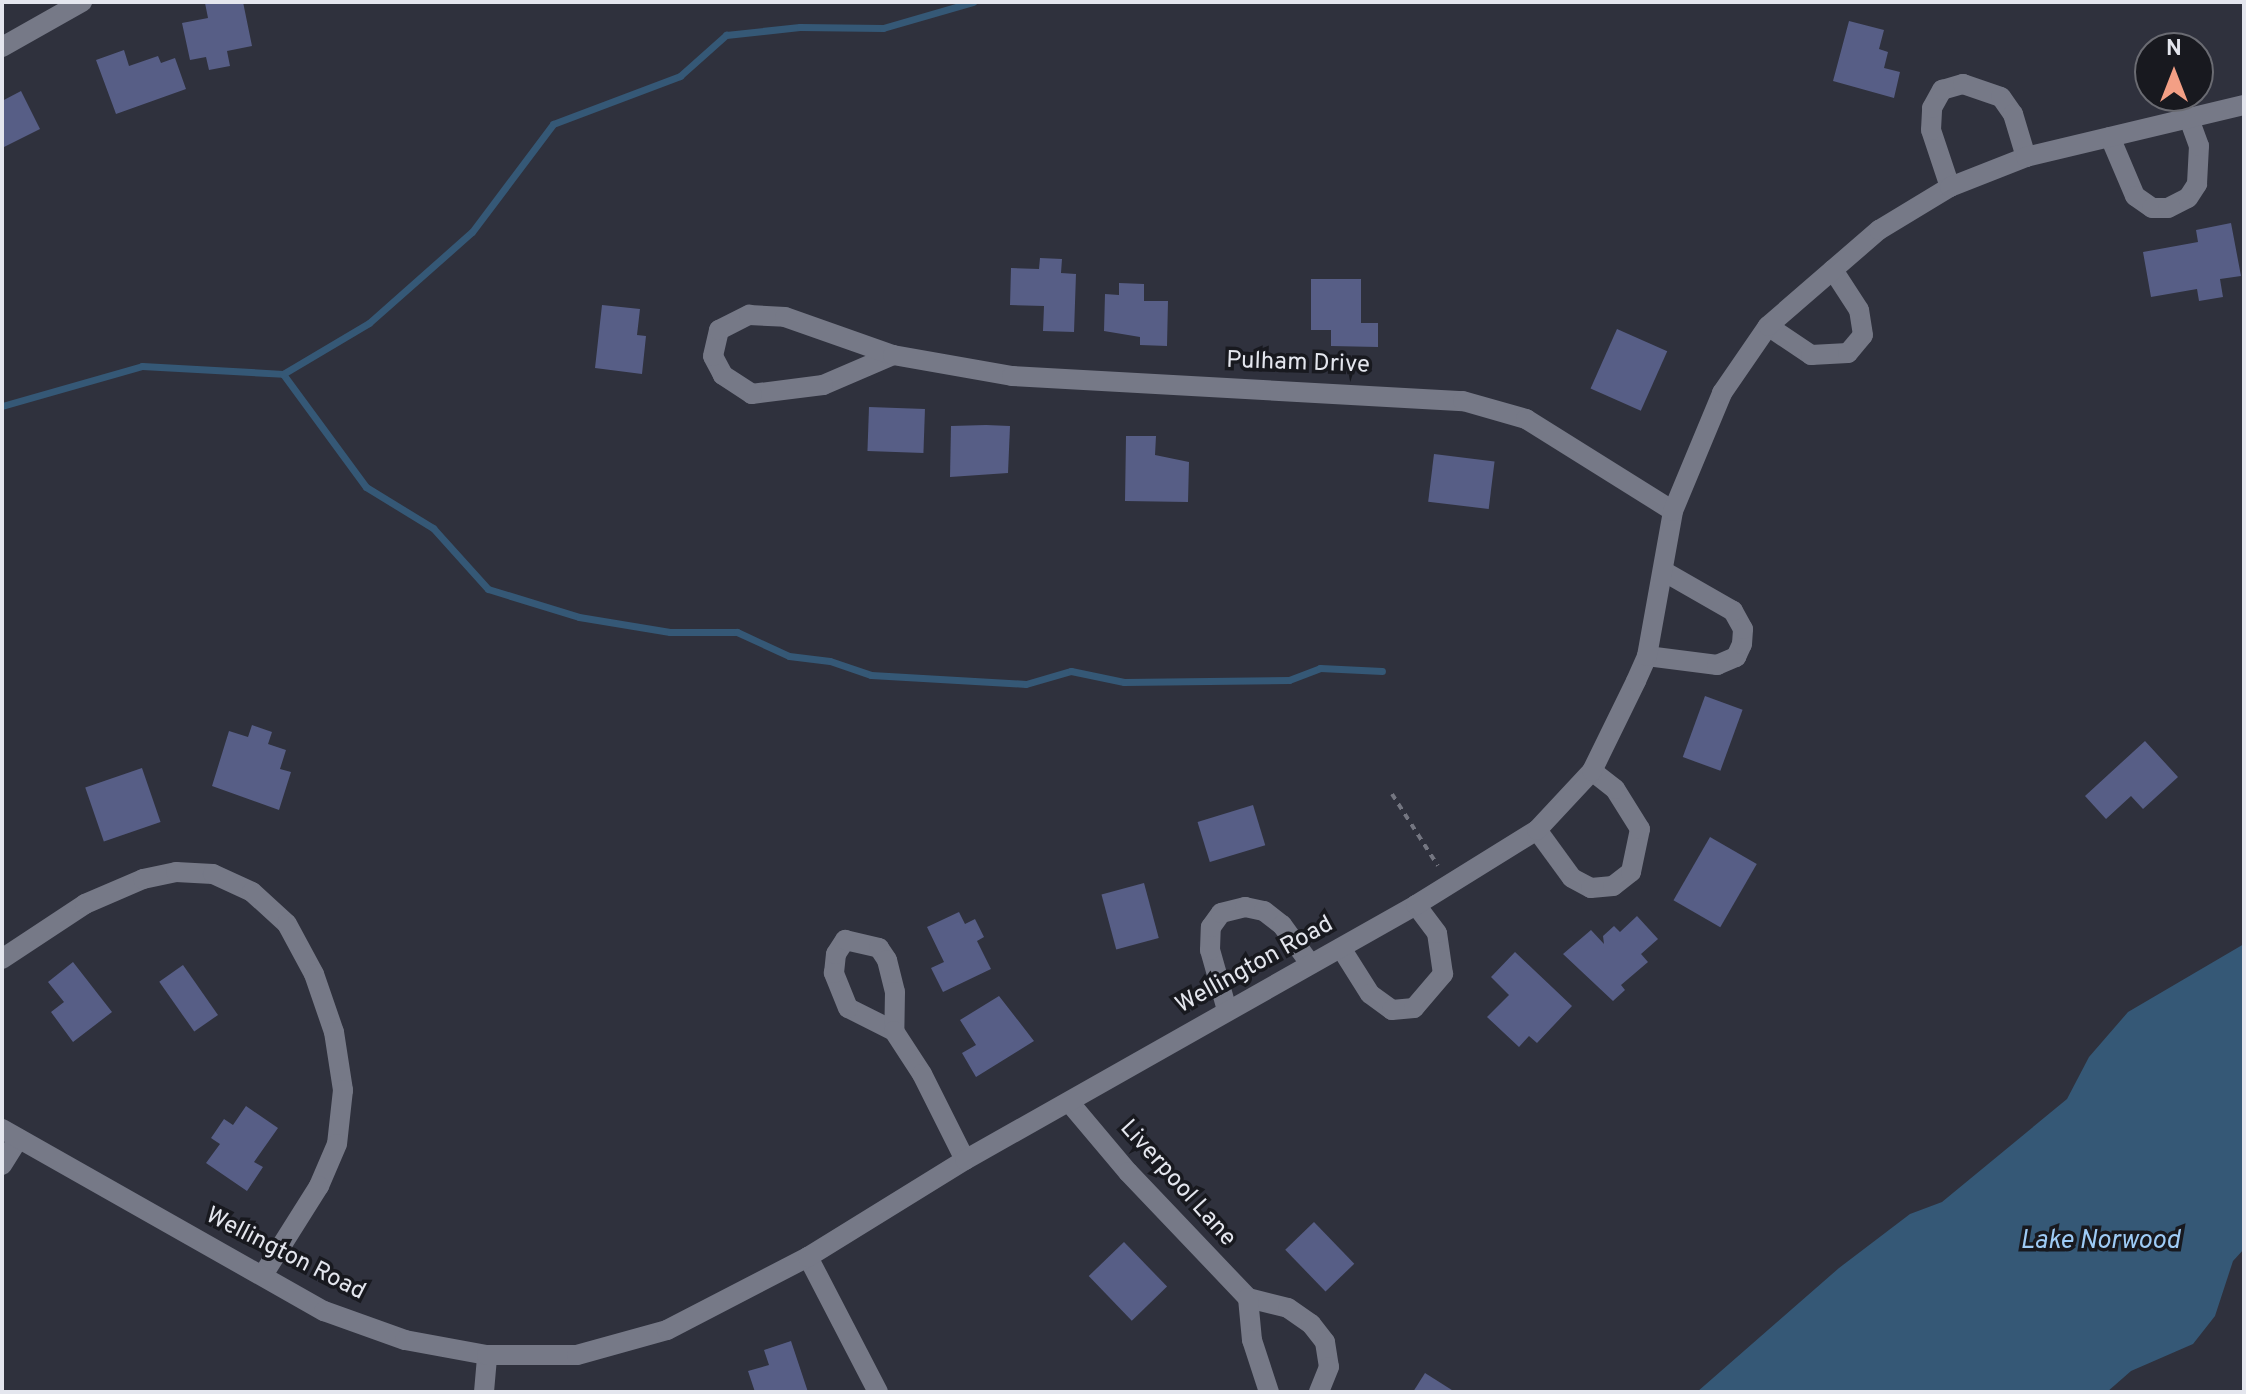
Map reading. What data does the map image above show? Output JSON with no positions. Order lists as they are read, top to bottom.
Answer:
{
  "streets": {
    "street": ["Pulham Drive", "Wellington Road", "Liverpool Lane"]
  },
  "crossings": [
    ["Pulham Drive", "Wellington Road"],
    ["Wellington Road", "Liverpool Lane"]
  ],
  "water": ["Lake Norwood"],
  "north": "top"
}
